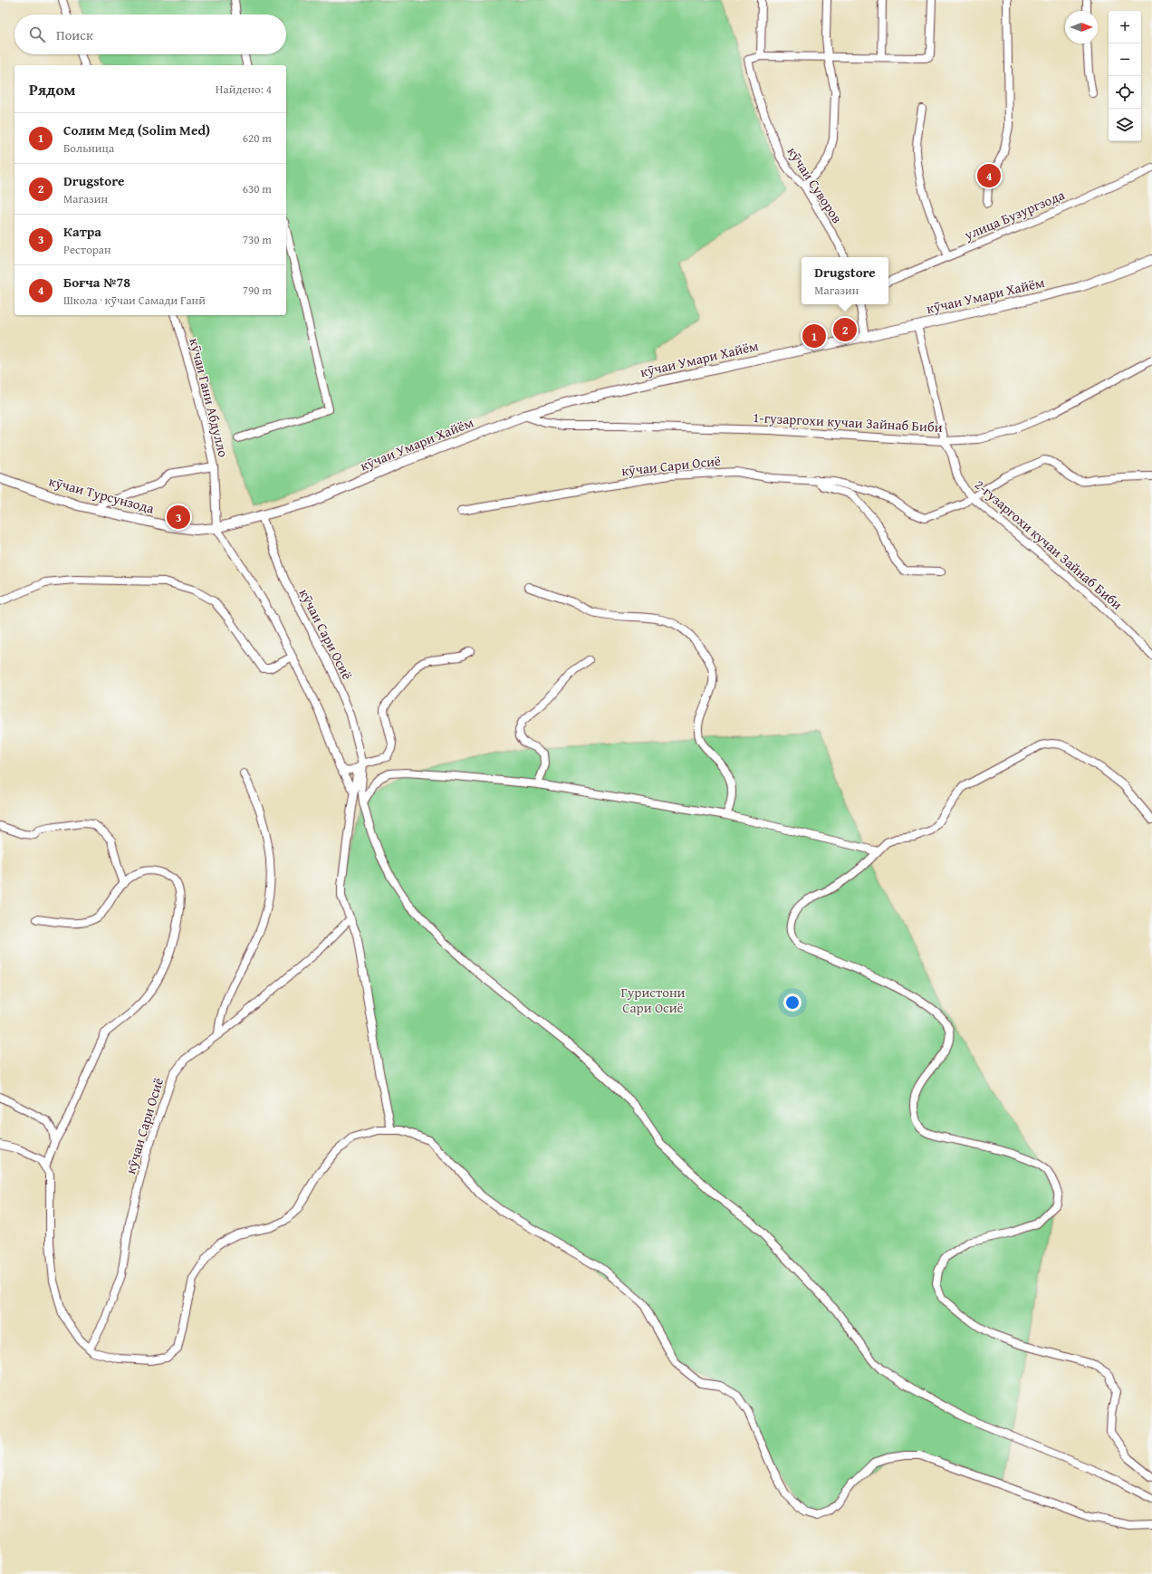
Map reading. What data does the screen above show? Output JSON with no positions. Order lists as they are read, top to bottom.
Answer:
{
  "streets": {
    "main road": ["кӯчаи Умари Хайём", "кӯчаи Турсунзода"],
    "street": [
      "кӯчаи Суворов",
      "улица Бузургзода",
      "кӯчаи Гани Абдулло",
      "1-гузаргохи кучаи Зайнаб Биби",
      "кӯчаи Сари Осиё",
      "2-гузаргохи кучаи Зайнаб Биби"
    ]
  },
  "crossings": [
    ["кӯчаи Умари Хайём", "1-гузаргохи кучаи Зайнаб Биби"],
    ["кӯчаи Умари Хайём", "кӯчаи Сари Осиё"],
    ["кӯчаи Умари Хайём", "кӯчаи Турсунзода"],
    ["кӯчаи Умари Хайём", "2-гузаргохи кучаи Зайнаб Биби"],
    ["кӯчаи Гани Абдулло", "кӯчаи Турсунзода"],
    ["1-гузаргохи кучаи Зайнаб Биби", "2-гузаргохи кучаи Зайнаб Биби"],
    ["кӯчаи Сари Осиё", "кӯчаи Турсунзода"],
    ["кӯчаи Сари Осиё", "2-гузаргохи кучаи Зайнаб Биби"]
  ],
  "parks": ["Гуристони Сари Осиё"],
  "north": "right",
  "page": {
    "map_buttons": ["+", "−"],
    "search": "Поиск",
    "heading": ["Рядом", "Найдено: 4"],
    "list": [
      {
        "mark": "1",
        "name": "Солим Мед (Solim Med)",
        "note": "Больница",
        "value": "620 m"
      },
      {
        "mark": "2",
        "name": "Drugstore",
        "note": "Магазин",
        "value": "630 m"
      },
      {
        "mark": "3",
        "name": "Катра",
        "note": "Ресторан",
        "value": "730 m"
      },
      {
        "mark": "4",
        "name": "Боғча №78",
        "note": "Школа · кӯчаи Самади Ғанӣ",
        "value": "790 m"
      }
    ],
    "pins": [
      "4",
      "2",
      "1",
      "3"
    ],
    "popup": ["Drugstore", "Магазин"]
  }
}
